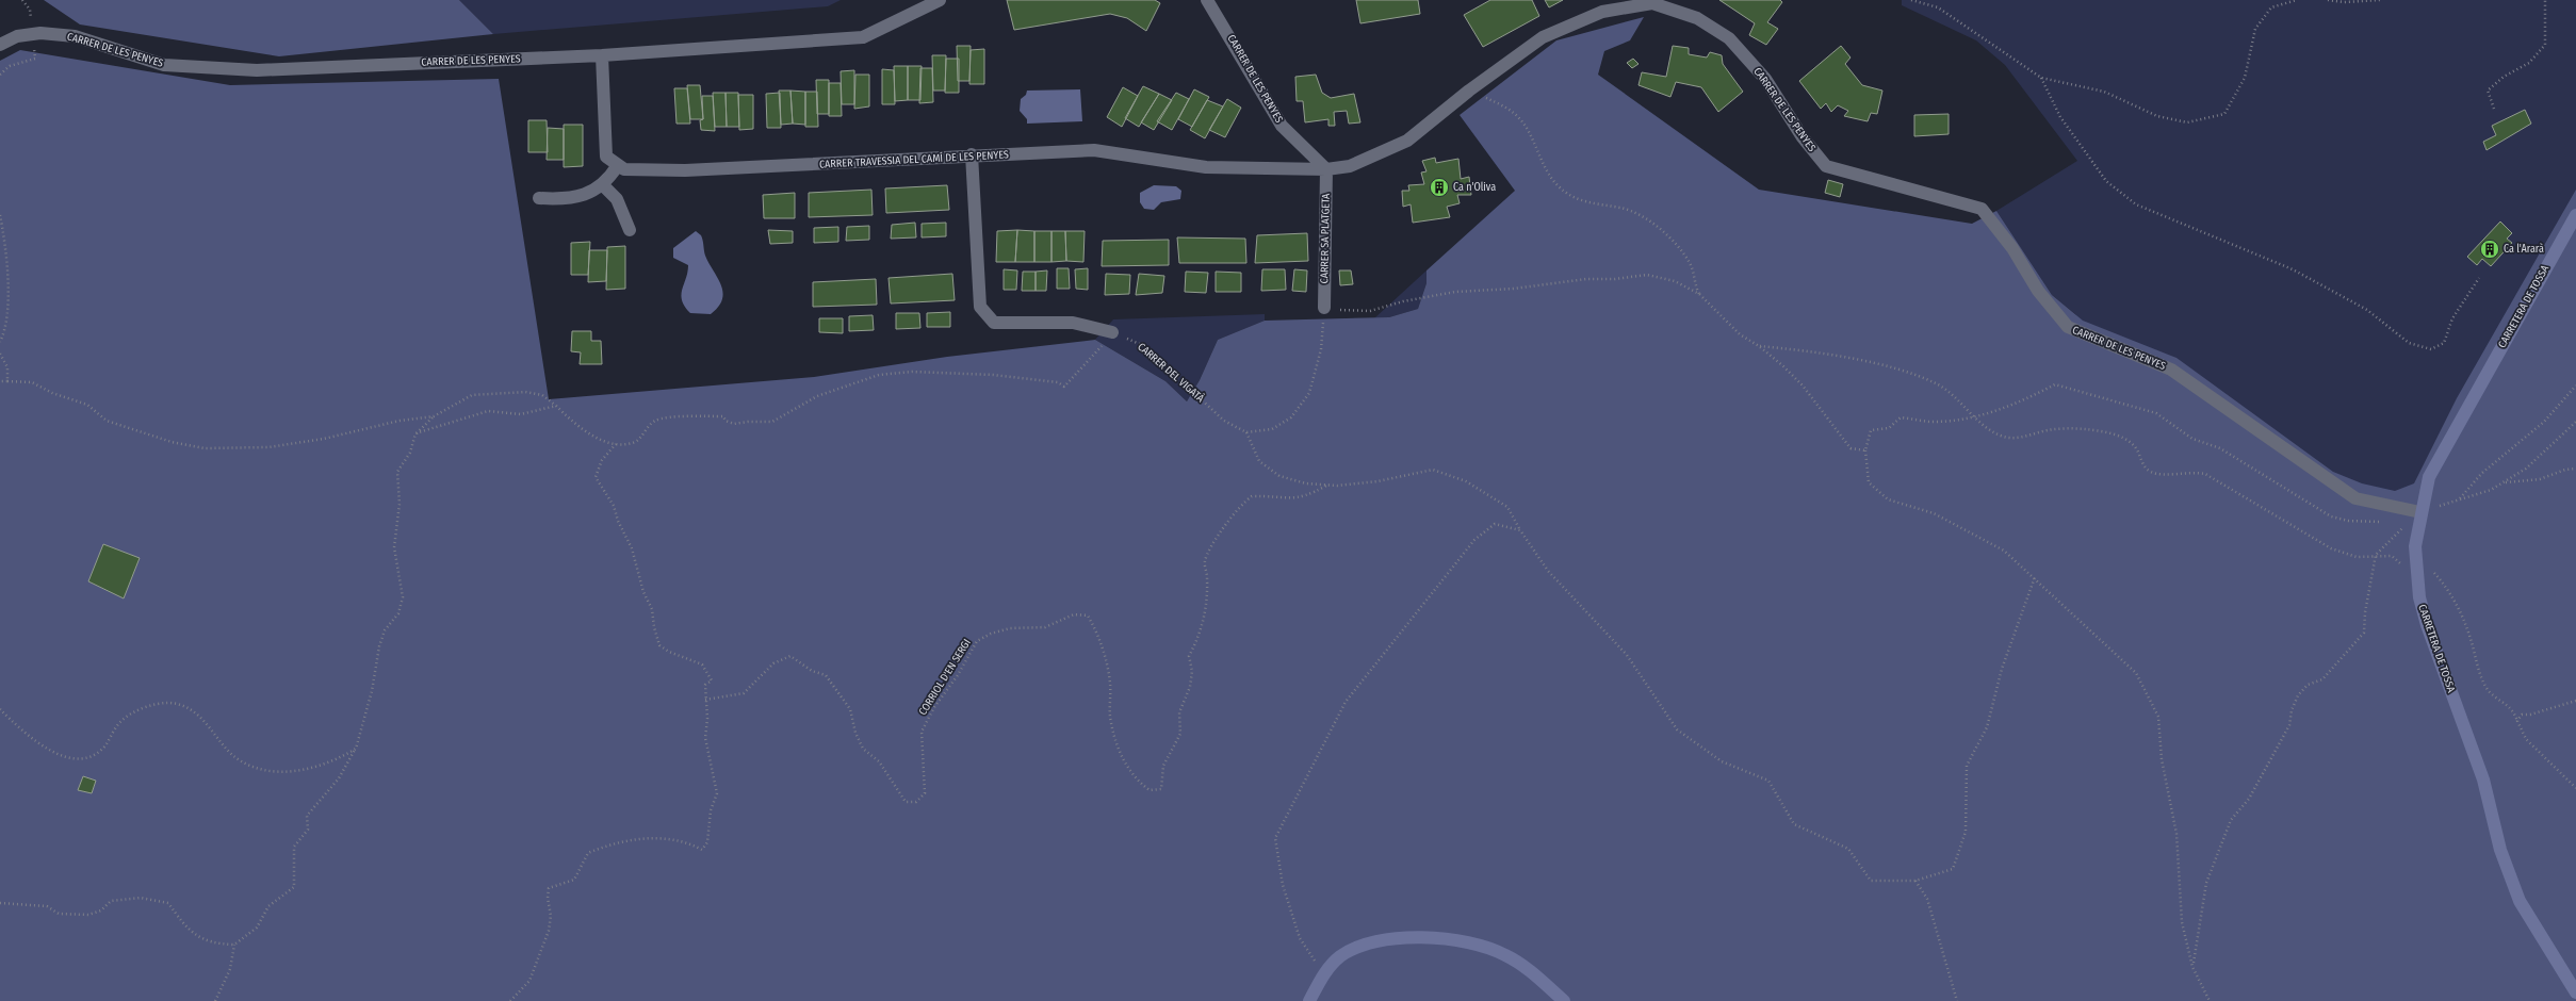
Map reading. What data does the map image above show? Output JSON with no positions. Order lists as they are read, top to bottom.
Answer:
{
  "streets": {
    "main road": ["CARRETERA DE TOSSA"],
    "street": ["CARRER DE LES PENYES", "CARRER TRAVESSIA DEL CAMÍ DE LES PENYES", "CARRER SA PLATGETA"],
    "path": ["CARRER DEL VIGATÀ", "CORRIOL D'EN SERGI"]
  },
  "crossings": [
    ["CARRER DE LES PENYES", "CARRER TRAVESSIA DEL CAMÍ DE LES PENYES"],
    ["CARRER DE LES PENYES", "CARRER SA PLATGETA"],
    ["CARRER DE LES PENYES", "CARRETERA DE TOSSA"],
    ["CARRER TRAVESSIA DEL CAMÍ DE LES PENYES", "CARRER SA PLATGETA"]
  ],
  "places": {
    "building": ["Ca n'Oliva", "Ca l'Ararà"]
  }
}
